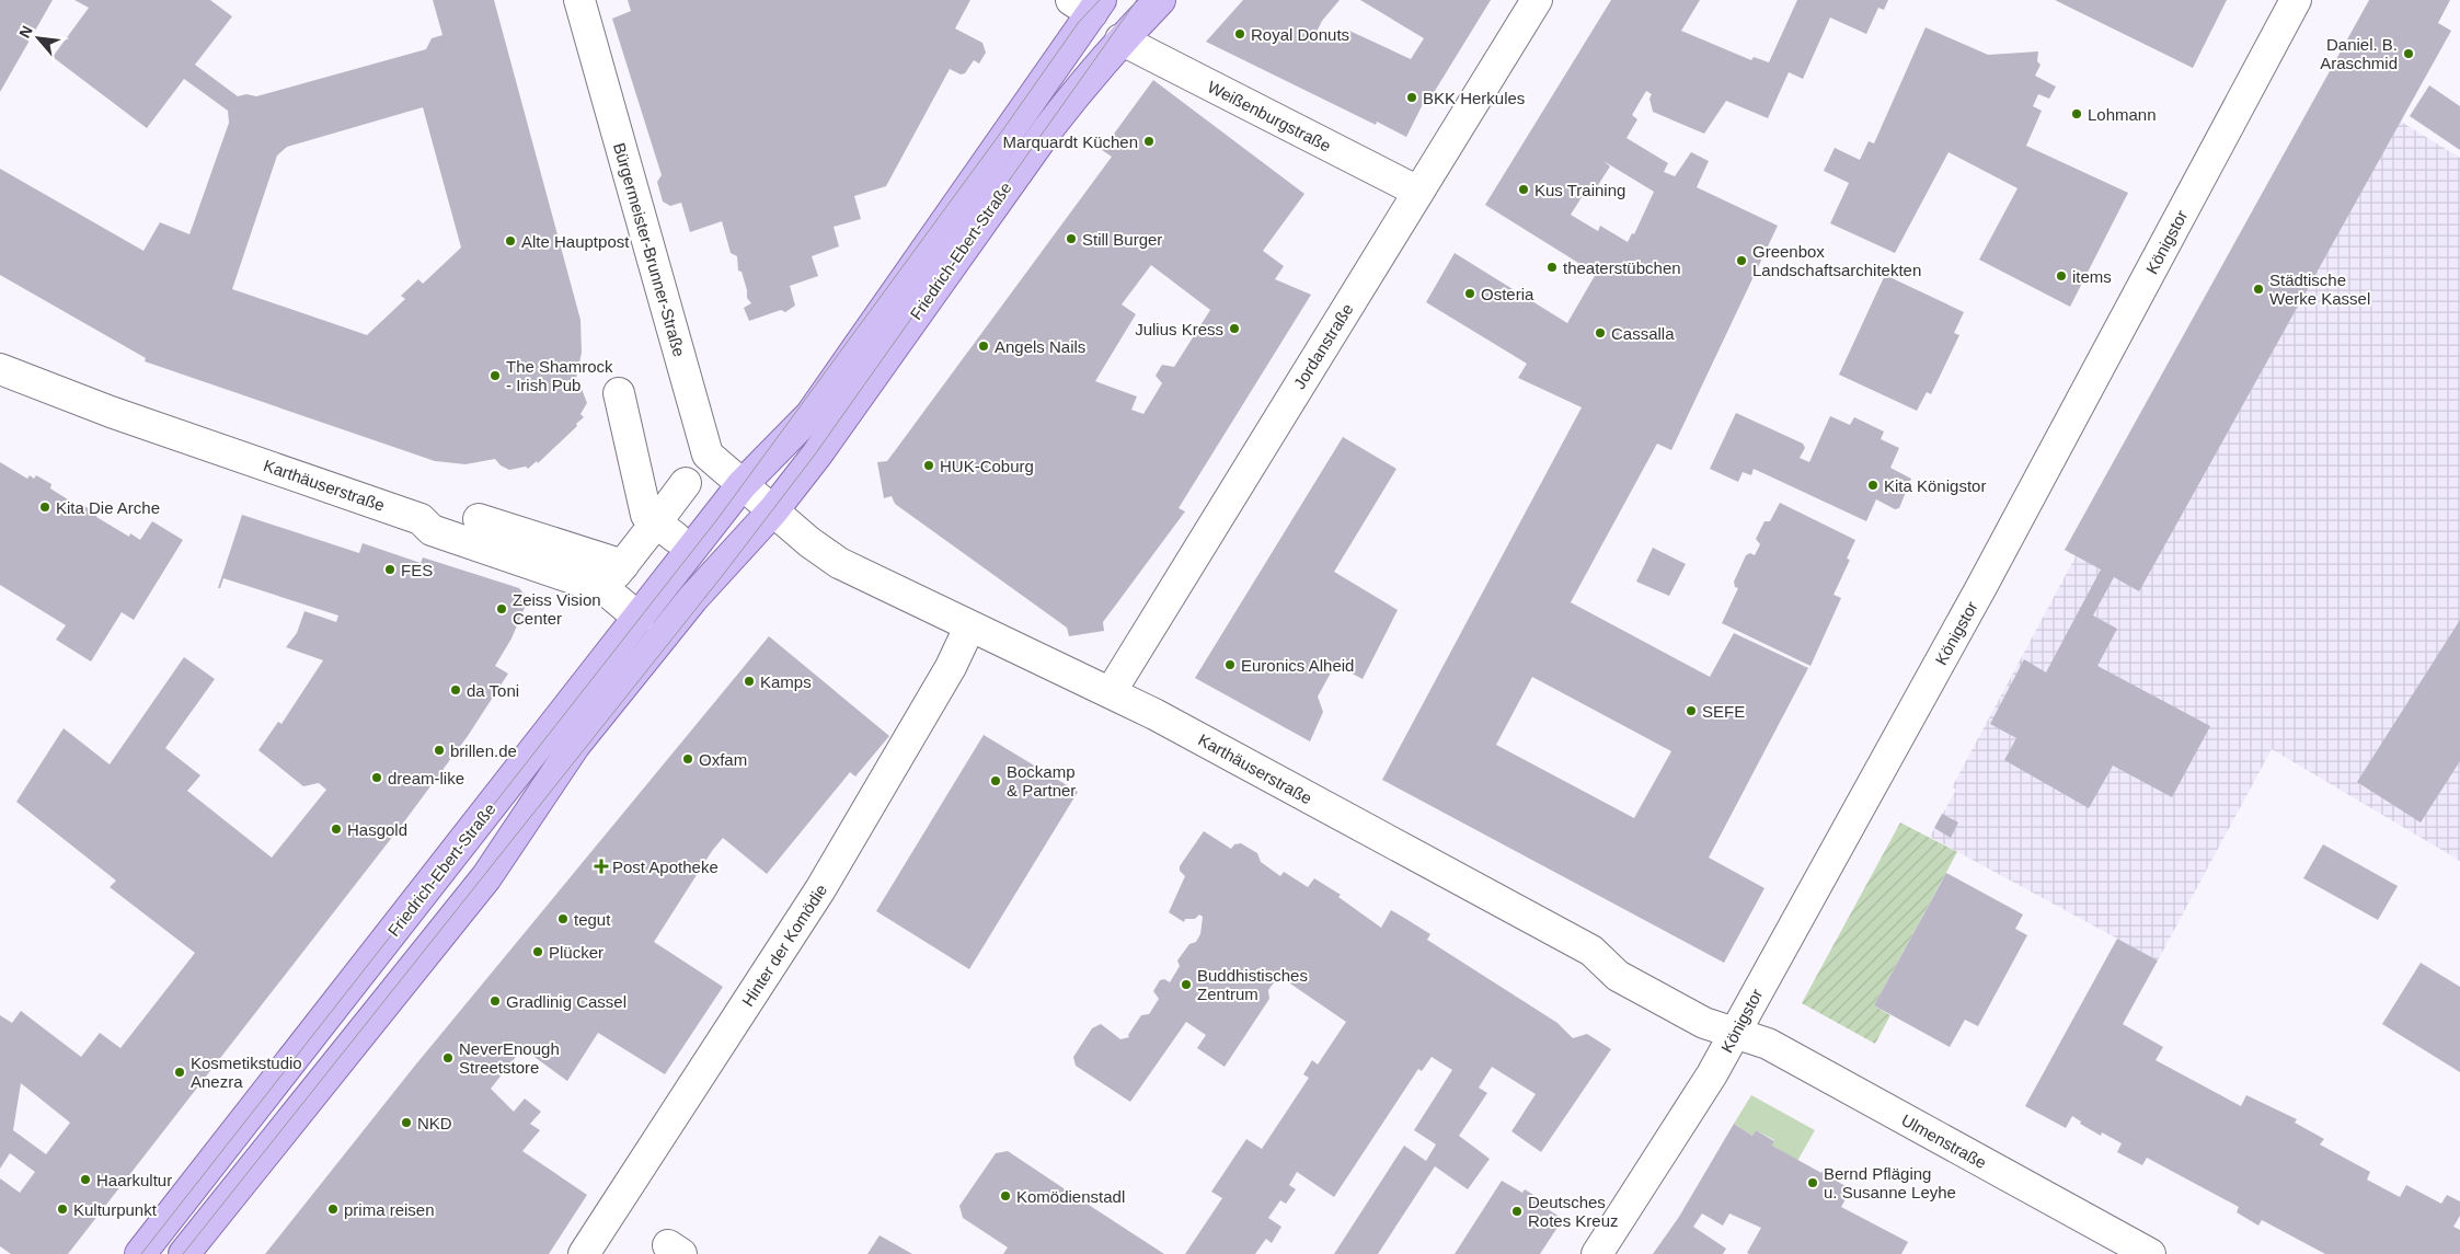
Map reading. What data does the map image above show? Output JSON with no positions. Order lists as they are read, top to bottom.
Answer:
{
  "streets": {
    "main road": ["Friedrich-Ebert-Straße"],
    "street": [
      "Weißenburgstraße",
      "Königstor",
      "Bürgermeister-Brunner-Straße",
      "Jordanstraße",
      "Karthäuserstraße",
      "Hinter der Komödie",
      "Ulmenstraße"
    ]
  },
  "crossings": [
    ["Weißenburgstraße", "Friedrich-Ebert-Straße"],
    ["Weißenburgstraße", "Jordanstraße"],
    ["Königstor", "Karthäuserstraße"],
    ["Königstor", "Ulmenstraße"],
    ["Bürgermeister-Brunner-Straße", "Friedrich-Ebert-Straße"],
    ["Friedrich-Ebert-Straße", "Karthäuserstraße"],
    ["Jordanstraße", "Karthäuserstraße"],
    ["Karthäuserstraße", "Hinter der Komödie"],
    ["Karthäuserstraße", "Ulmenstraße"]
  ],
  "places": {
    "other": [
      "Royal Donuts",
      "Daniel. B. Araschmid",
      "BKK Herkules",
      "Lohmann",
      "Marquardt Küchen",
      "Kus Training",
      "Still Burger",
      "Alte Hauptpost",
      "Greenbox Landschaftsarchitekten",
      "theaterstübchen",
      "items",
      "Städtische Werke Kassel",
      "Osteria",
      "Julius Kress",
      "Cassalla",
      "Angels Nails",
      "The Shamrock - Irish Pub",
      "HUK-Coburg",
      "Kita Königstor",
      "Kita Die Arche",
      "FES",
      "Zeiss Vision Center",
      "Euronics Alheid",
      "Kamps",
      "da Toni",
      "SEFE",
      "brillen.de",
      "Oxfam",
      "dream-like",
      "Bockamp & Partner",
      "Hasgold",
      "tegut",
      "Plücker",
      "Buddhistisches Zentrum",
      "Gradlinig Cassel",
      "NeverEnough Streetstore",
      "Kosmetikstudio Anezra",
      "NKD",
      "Haarkultur",
      "Bernd Pfläging u. Susanne Leyhe",
      "Komödienstadl",
      "Kulturpunkt",
      "prima reisen",
      "Deutsches Rotes Kreuz"
    ],
    "health": ["Post Apotheke"]
  },
  "north": "top left"
}
